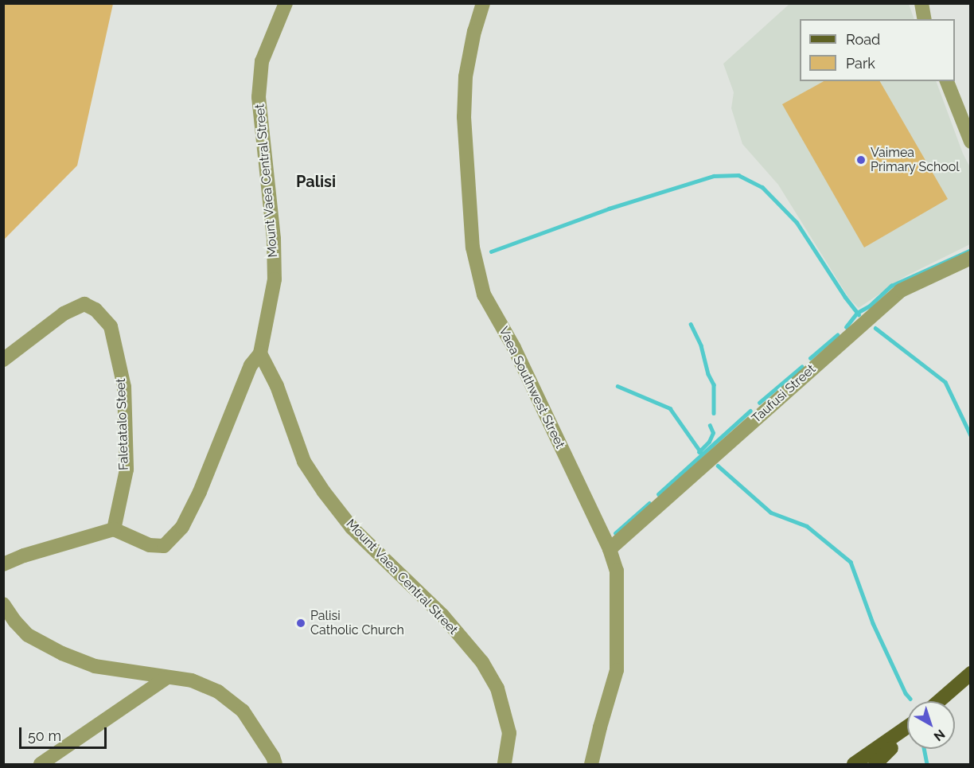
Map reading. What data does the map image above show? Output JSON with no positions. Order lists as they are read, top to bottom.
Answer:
{
  "streets": {
    "street": [
      "Mount Vaea Central Street",
      "Vaea Southwest Street",
      "Taufusi Street",
      "Faletatalo Steet"
    ]
  },
  "crossings": [
    ["Vaea Southwest Street", "Taufusi Street"]
  ],
  "districts": ["Palisi"],
  "places": ["Vaimea Primary School", "Palisi Catholic Church"],
  "legend": ["Road", "Park"],
  "scale_bar": "50 m",
  "north": "bottom right"
}
